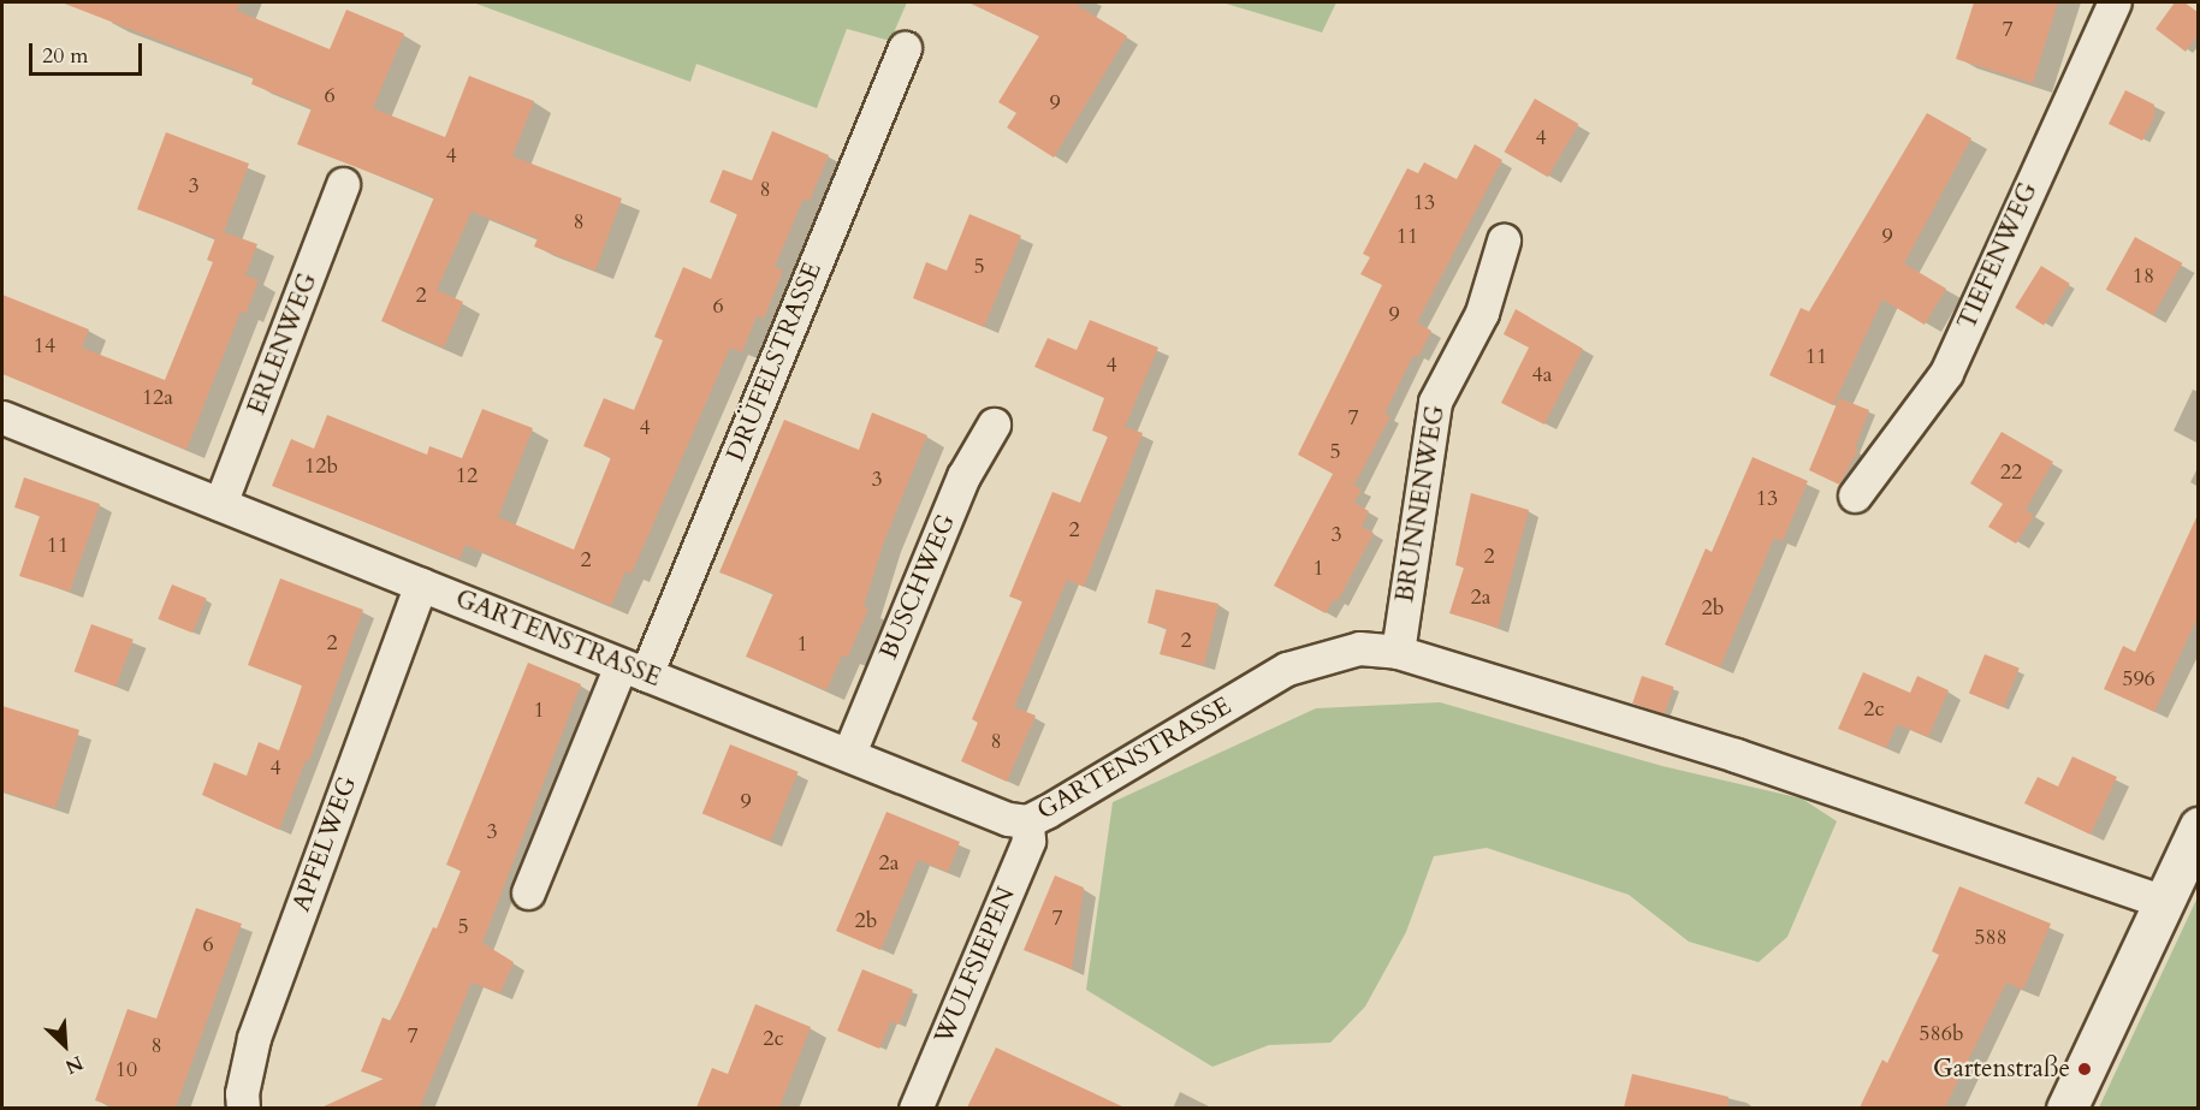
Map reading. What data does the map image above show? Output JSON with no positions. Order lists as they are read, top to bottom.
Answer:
{
  "streets": {
    "street": [
      "TIEFENWEG",
      "ERLENWEG",
      "DRÜFELSTRASSE",
      "BRUNNENWEG",
      "BUSCHWEG",
      "GARTENSTRASSE",
      "APFELWEG",
      "WULFSIEPEN"
    ]
  },
  "crossings": [
    ["ERLENWEG", "GARTENSTRASSE"],
    ["DRÜFELSTRASSE", "GARTENSTRASSE"],
    ["BRUNNENWEG", "GARTENSTRASSE"],
    ["BUSCHWEG", "GARTENSTRASSE"],
    ["GARTENSTRASSE", "APFELWEG"],
    ["GARTENSTRASSE", "WULFSIEPEN"]
  ],
  "places": ["Gartenstraße"],
  "house_numbers": [
    "7",
    "6",
    "9",
    "4",
    "4",
    "3",
    "8",
    "13",
    "8",
    "11",
    "9",
    "5",
    "18",
    "2",
    "6",
    "9",
    "14",
    "11",
    "4",
    "4a",
    "12a",
    "7",
    "4",
    "5",
    "12b",
    "22",
    "12",
    "3",
    "13",
    "2",
    "3",
    "11",
    "2",
    "2",
    "1",
    "2a",
    "2b",
    "2",
    "2",
    "1",
    "596",
    "2c",
    "1",
    "8",
    "4",
    "9",
    "3",
    "2a",
    "7",
    "2b",
    "5",
    "588",
    "6",
    "586b",
    "7",
    "2c",
    "8",
    "10"
  ],
  "scale_bar": "20 m",
  "north": "bottom right"
}
